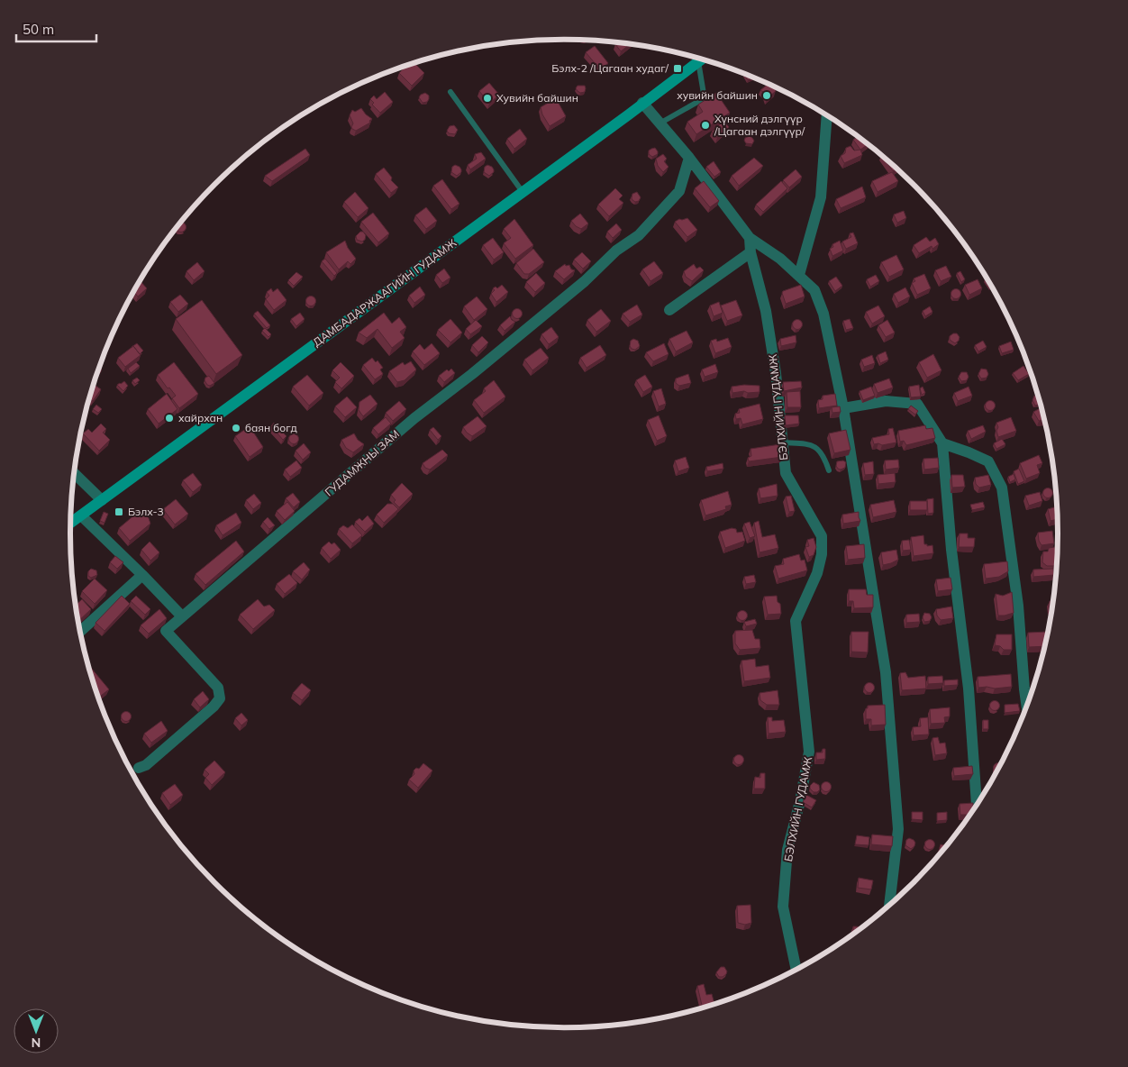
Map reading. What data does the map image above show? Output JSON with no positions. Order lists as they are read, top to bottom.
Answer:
{
  "streets": {
    "main road": ["ДАМБАДАРЖААГИЙН ГУДАМЖ"],
    "street": ["БЭЛХИЙН ГУДАМЖ", "ГУДАМЖНЫ ЗАМ"]
  },
  "places": {
    "transit": ["Бэлх-2 /Цагаан худаг/", "Бэлх-3"],
    "other": [
      "хувийн байшин",
      "Хувийн байшин",
      "Хүнсний дэлгүүр /Цагаан дэлгүүр/",
      "хайрхан",
      "баян богд"
    ]
  },
  "scale_bar": "50 m",
  "north": "bottom"
}
